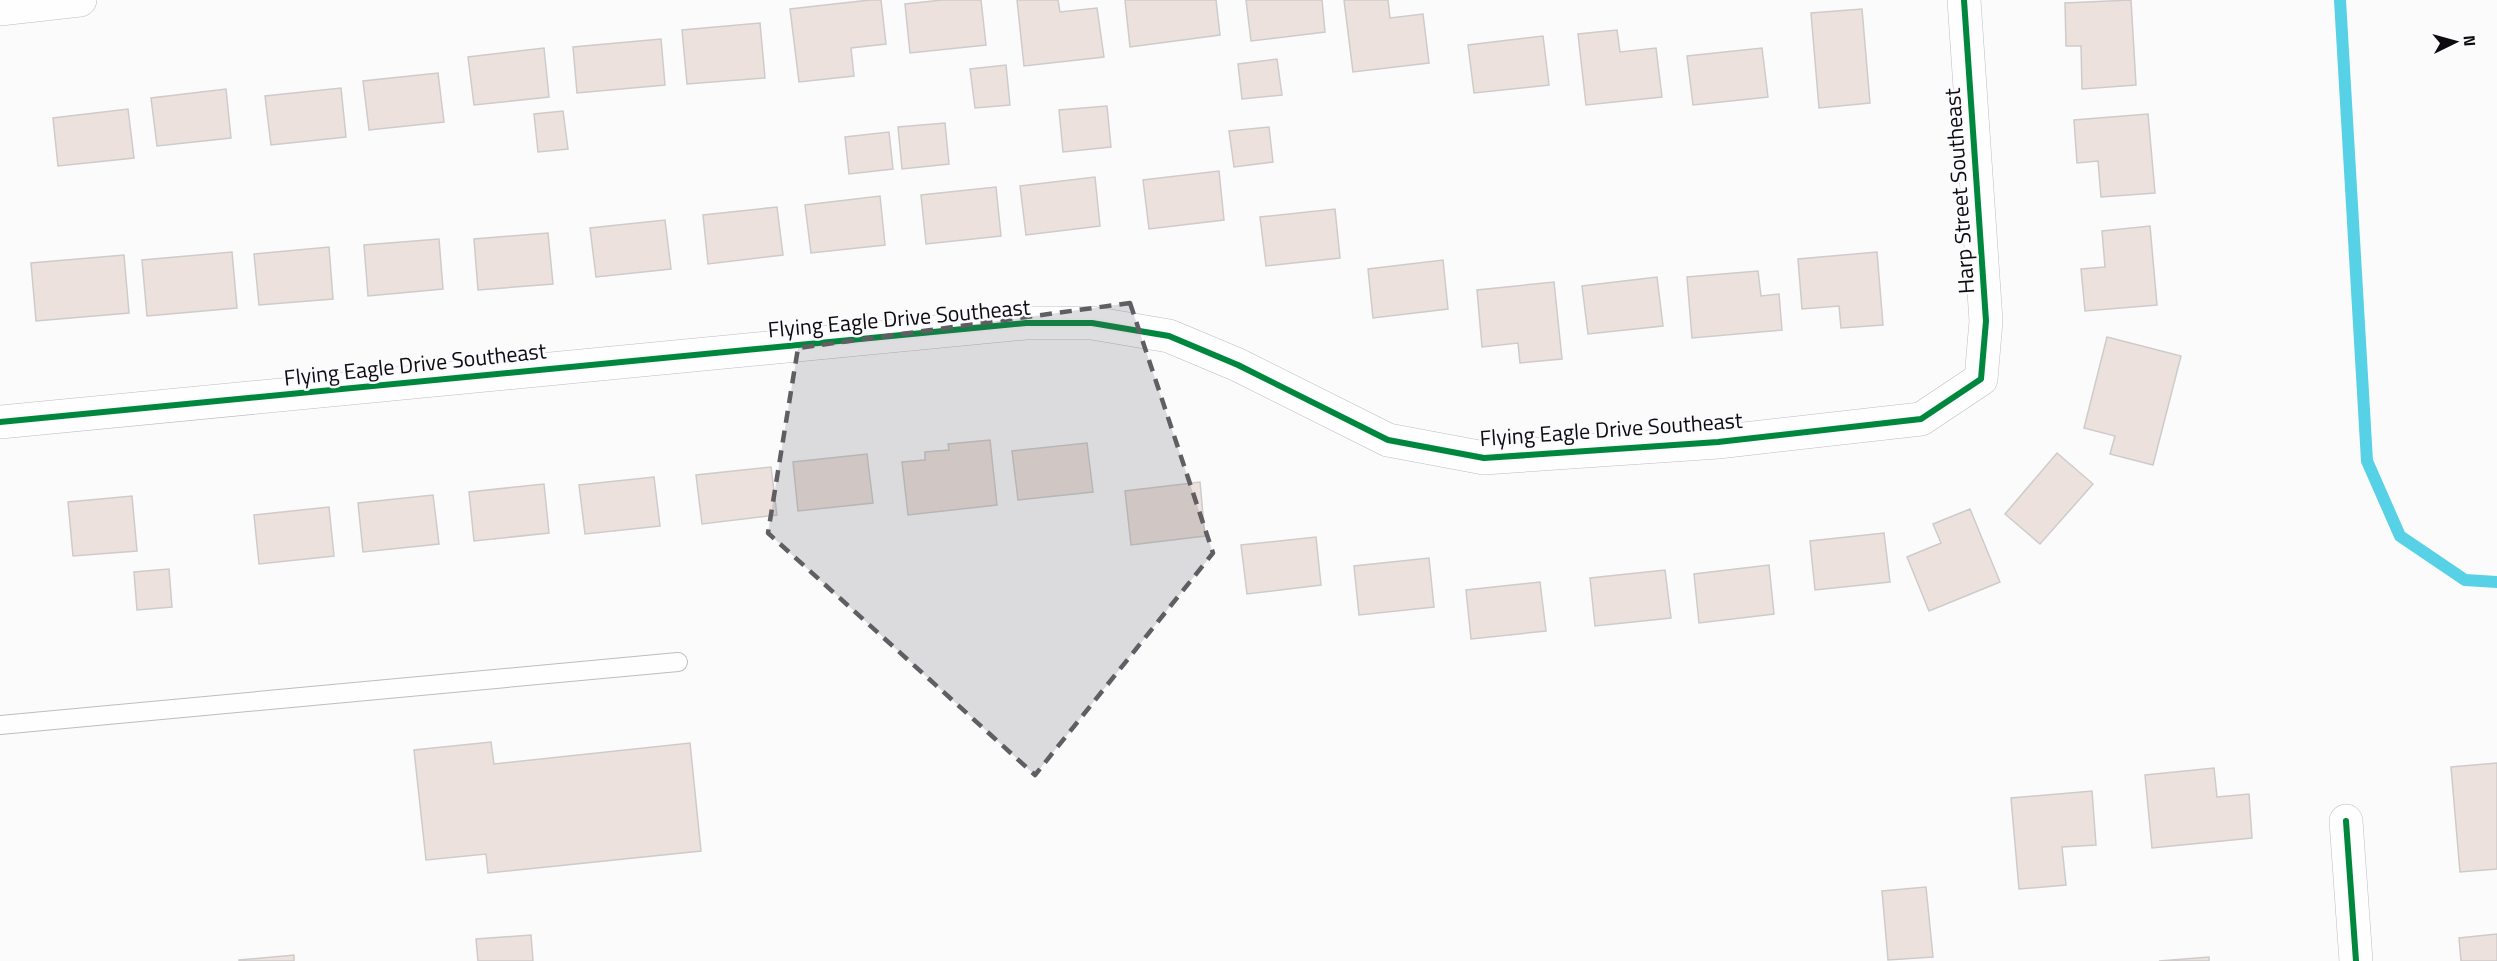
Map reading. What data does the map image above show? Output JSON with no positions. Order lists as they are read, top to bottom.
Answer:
{
  "streets": {
    "street": ["Harp Street Southeast", "Flying Eagle Drive Southeast"]
  },
  "crossings": [
    ["Harp Street Southeast", "Flying Eagle Drive Southeast"]
  ],
  "north": "right"
}
